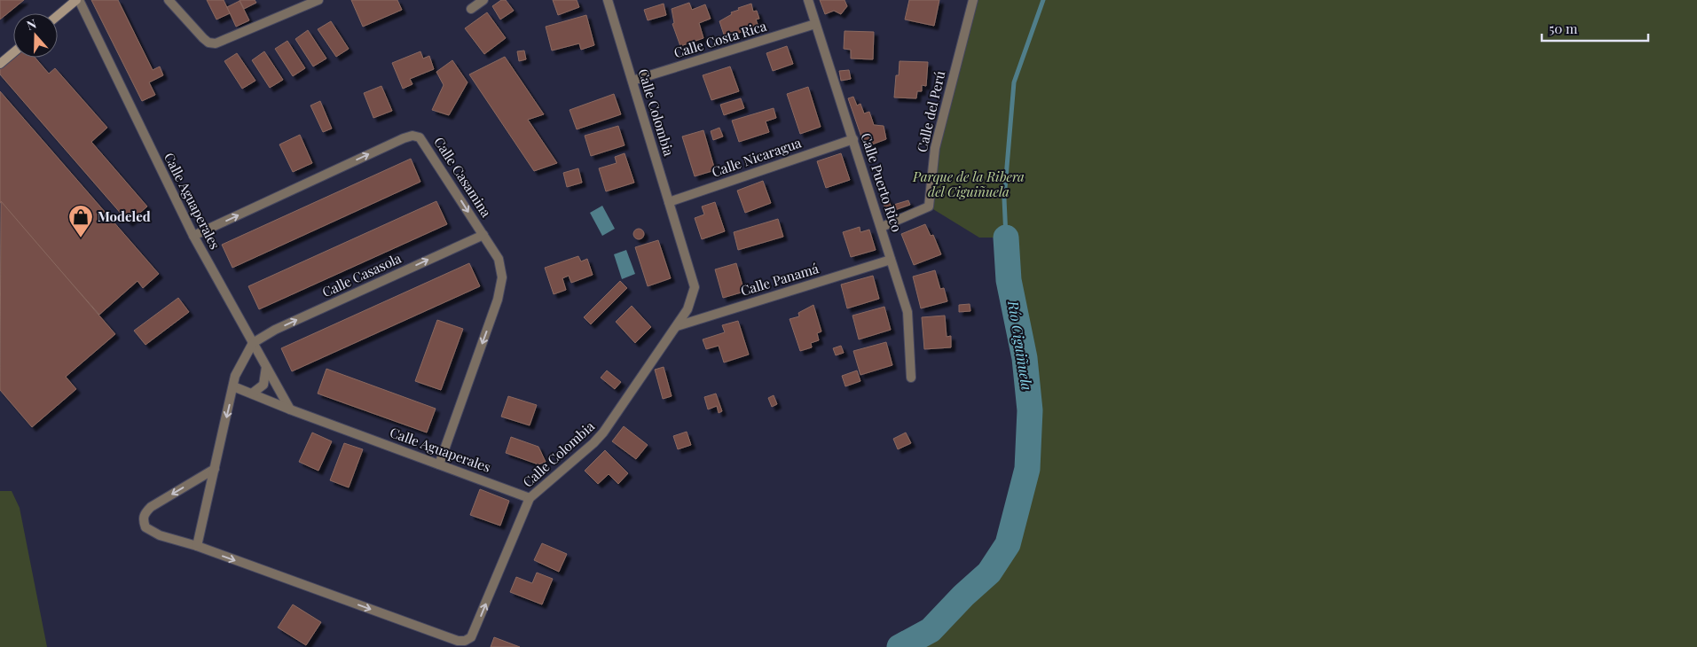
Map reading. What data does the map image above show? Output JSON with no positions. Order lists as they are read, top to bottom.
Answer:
{
  "streets": {
    "street": [
      "Calle Costa Rica",
      "Calle del Perú",
      "Calle Colombia",
      "Calle Nicaragua",
      "Calle Casamina",
      "Calle Puerto Rico",
      "Calle Aguaperales",
      "Calle Casasola",
      "Calle Panamá"
    ]
  },
  "crossings": [
    ["Calle Costa Rica", "Calle Colombia"],
    ["Calle Costa Rica", "Calle Puerto Rico"],
    ["Calle del Perú", "Calle Puerto Rico"],
    ["Calle Colombia", "Calle Nicaragua"],
    ["Calle Colombia", "Calle Aguaperales"],
    ["Calle Colombia", "Calle Panamá"],
    ["Calle Nicaragua", "Calle Puerto Rico"],
    ["Calle Casamina", "Calle Aguaperales"],
    ["Calle Casamina", "Calle Casasola"],
    ["Calle Puerto Rico", "Calle Panamá"],
    ["Calle Aguaperales", "Calle Casasola"]
  ],
  "one_way": ["Calle Casasola"],
  "water": ["Río Ciguiñuela"],
  "parks": ["Parque de la Ribera del Ciguiñuela"],
  "places": {
    "shop": ["Modeled"]
  },
  "scale_bar": "50 m",
  "north": "top"
}
